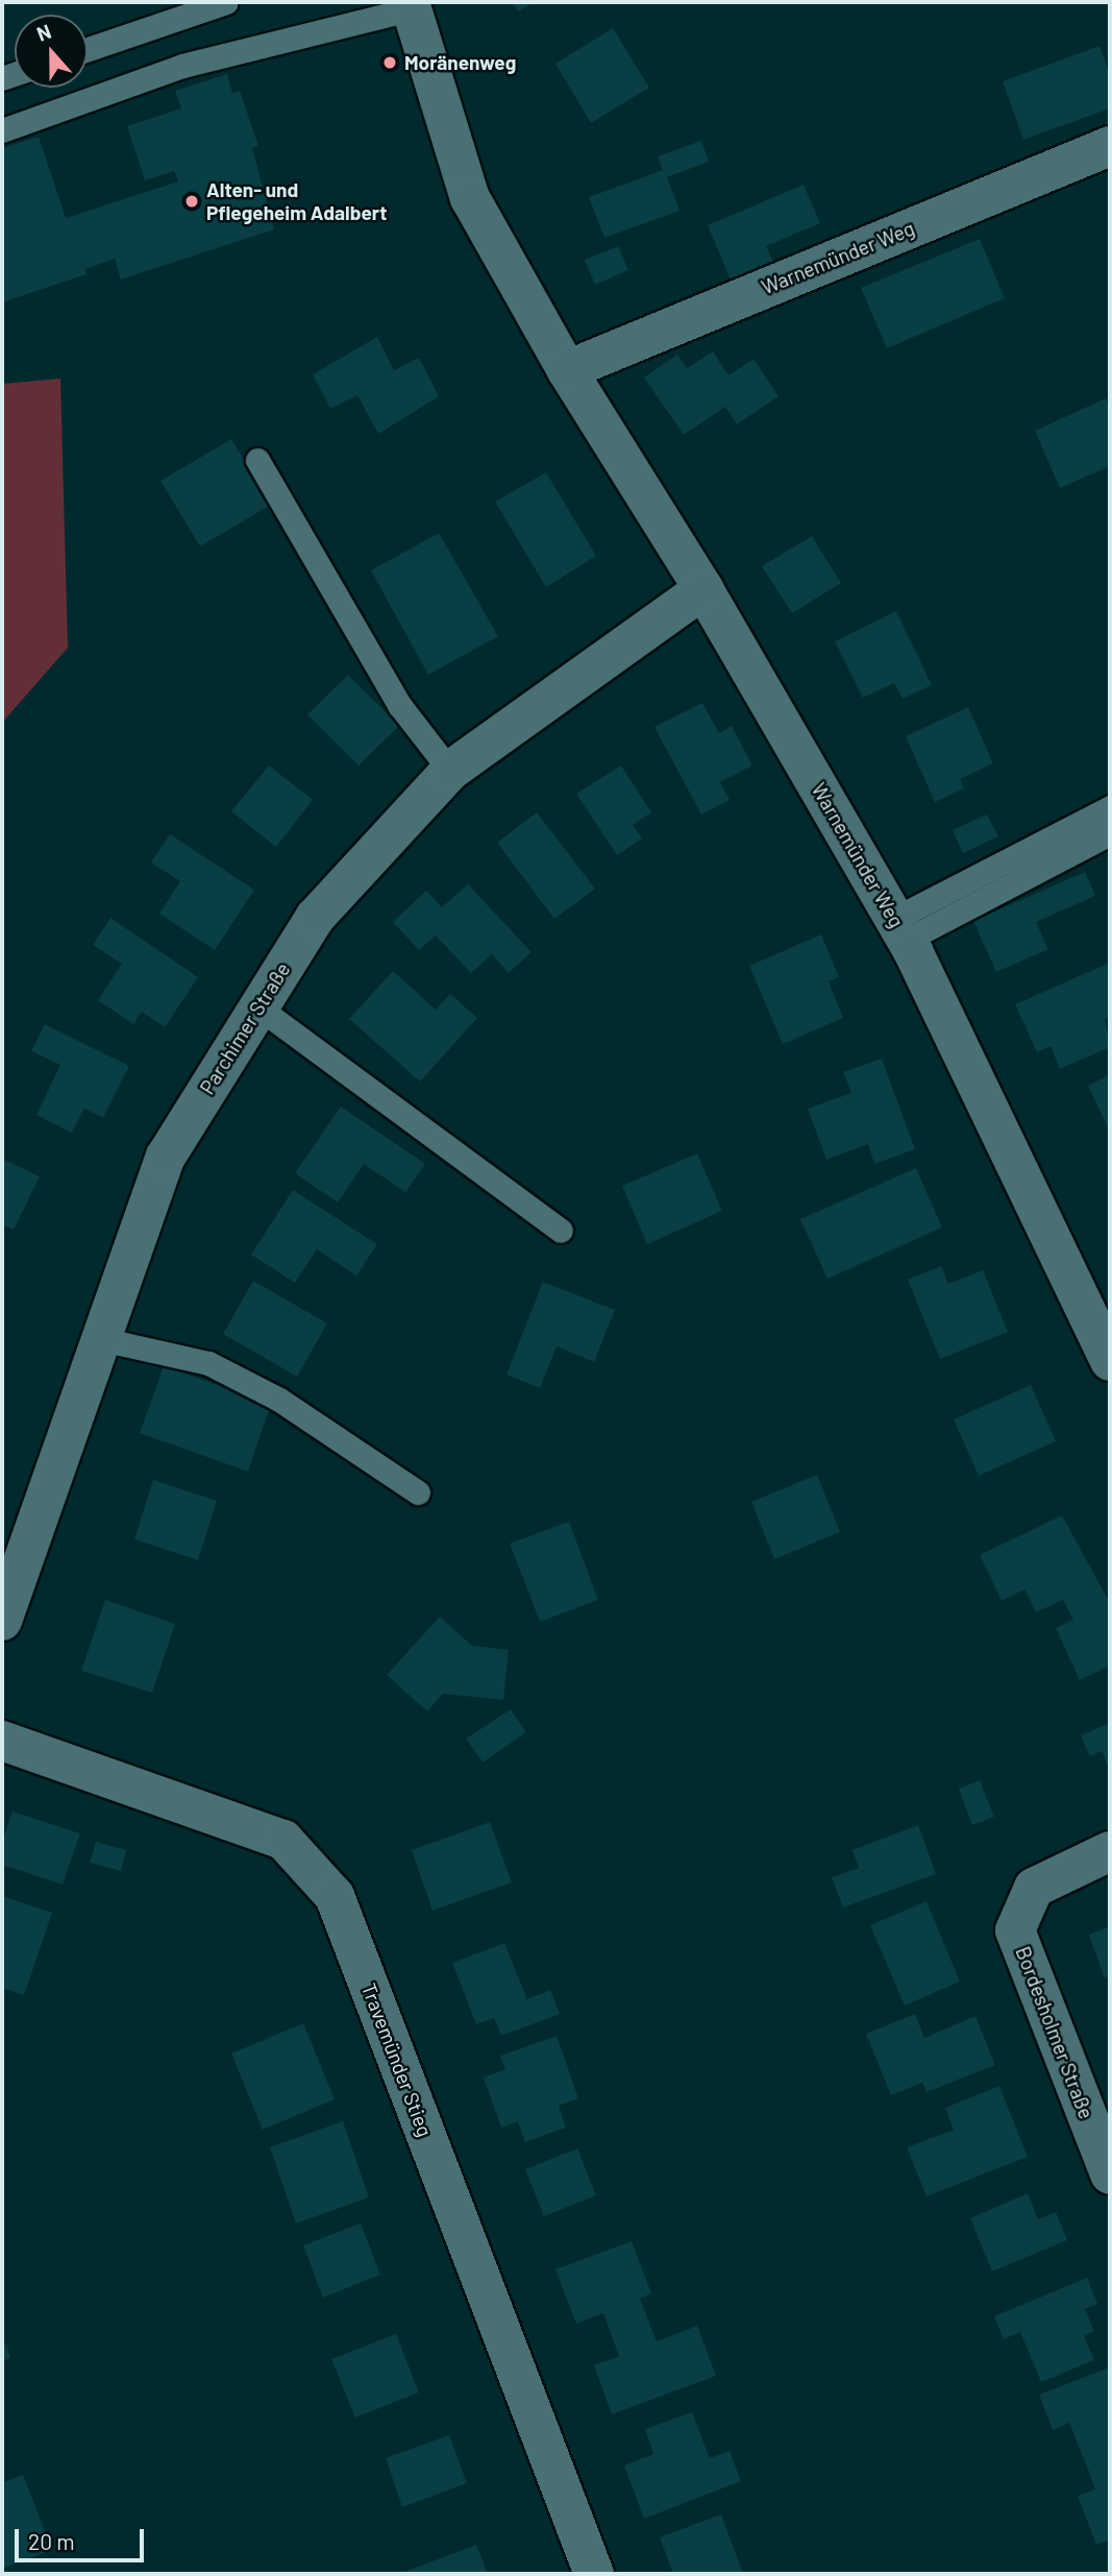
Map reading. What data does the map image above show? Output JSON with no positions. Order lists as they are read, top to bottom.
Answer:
{
  "streets": {
    "street": [
      "Warnemünder Weg",
      "Parchimer Straße",
      "Bordesholmer Straße",
      "Travemünder Stieg"
    ]
  },
  "crossings": [
    ["Warnemünder Weg", "Parchimer Straße"]
  ],
  "places": ["Moränenweg", "Alten- und Pflegeheim Adalbert"],
  "scale_bar": "20 m",
  "north": "top"
}
